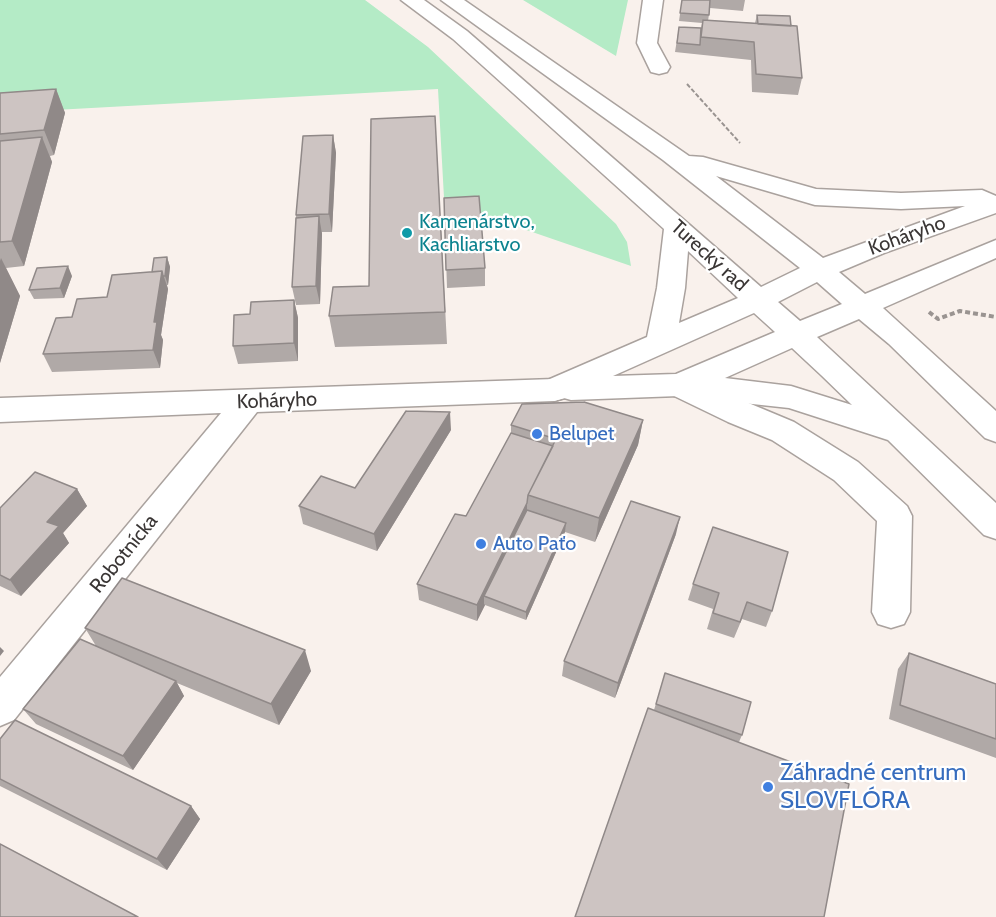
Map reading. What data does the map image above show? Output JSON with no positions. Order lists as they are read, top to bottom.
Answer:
{
  "streets": {
    "main road": ["Koháryho", "Turecký rad", "Robotnícka"]
  },
  "crossings": [
    ["Koháryho", "Turecký rad"],
    ["Koháryho", "Robotnícka"]
  ],
  "places": [
    "Kamenárstvo, Kachliarstvo",
    "Belupet",
    "Auto Paťo",
    "Záhradné centrum SLOVFLÓRA"
  ]
}
